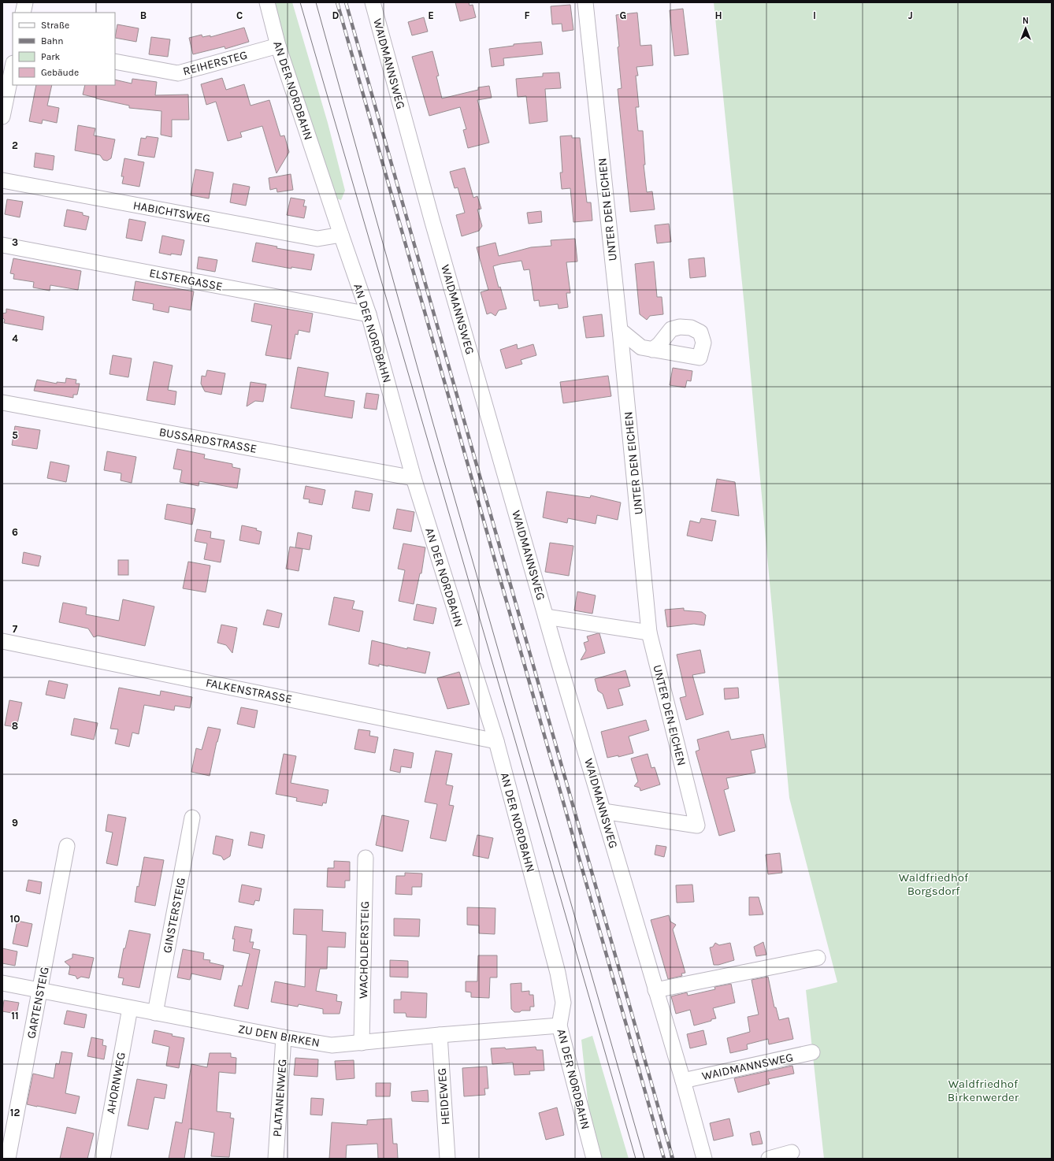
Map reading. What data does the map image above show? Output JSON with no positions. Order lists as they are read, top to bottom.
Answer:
{
  "streets": {
    "street": [
      "REIHERSTEG",
      "WAIDMANNSWEG",
      "AN DER NORDBAHN",
      "UNTER DEN EICHEN",
      "HABICHTSWEG",
      "ELSTERGASSE",
      "BUSSARDSTRASSE",
      "FALKENSTRASSE",
      "GINSTERSTEIG",
      "WACHOLDERSTEIG",
      "GARTENSTEIG",
      "ZU DEN BIRKEN",
      "AHORNWEG",
      "HEIDEWEG",
      "PLATANENWEG"
    ]
  },
  "crossings": [
    ["REIHERSTEG", "AN DER NORDBAHN"],
    ["WAIDMANNSWEG", "UNTER DEN EICHEN"],
    ["AN DER NORDBAHN", "HABICHTSWEG"],
    ["AN DER NORDBAHN", "ELSTERGASSE"],
    ["AN DER NORDBAHN", "BUSSARDSTRASSE"],
    ["AN DER NORDBAHN", "FALKENSTRASSE"],
    ["AN DER NORDBAHN", "ZU DEN BIRKEN"],
    ["GINSTERSTEIG", "ZU DEN BIRKEN"],
    ["WACHOLDERSTEIG", "ZU DEN BIRKEN"],
    ["GARTENSTEIG", "ZU DEN BIRKEN"],
    ["ZU DEN BIRKEN", "AHORNWEG"],
    ["ZU DEN BIRKEN", "HEIDEWEG"],
    ["ZU DEN BIRKEN", "PLATANENWEG"]
  ],
  "parks": ["Waldfriedhof Borgsdorf", "Waldfriedhof Birkenwerder"],
  "legend": [
    "Straße",
    "Bahn",
    "Park",
    "Gebäude"
  ],
  "north": "top",
  "grid": {
    "columns": [
      "B",
      "C",
      "D",
      "E",
      "F",
      "G",
      "H",
      "I",
      "J"
    ],
    "rows": [
      "2",
      "3",
      "4",
      "5",
      "6",
      "7",
      "8",
      "9",
      "10",
      "11",
      "12"
    ]
  }
}
